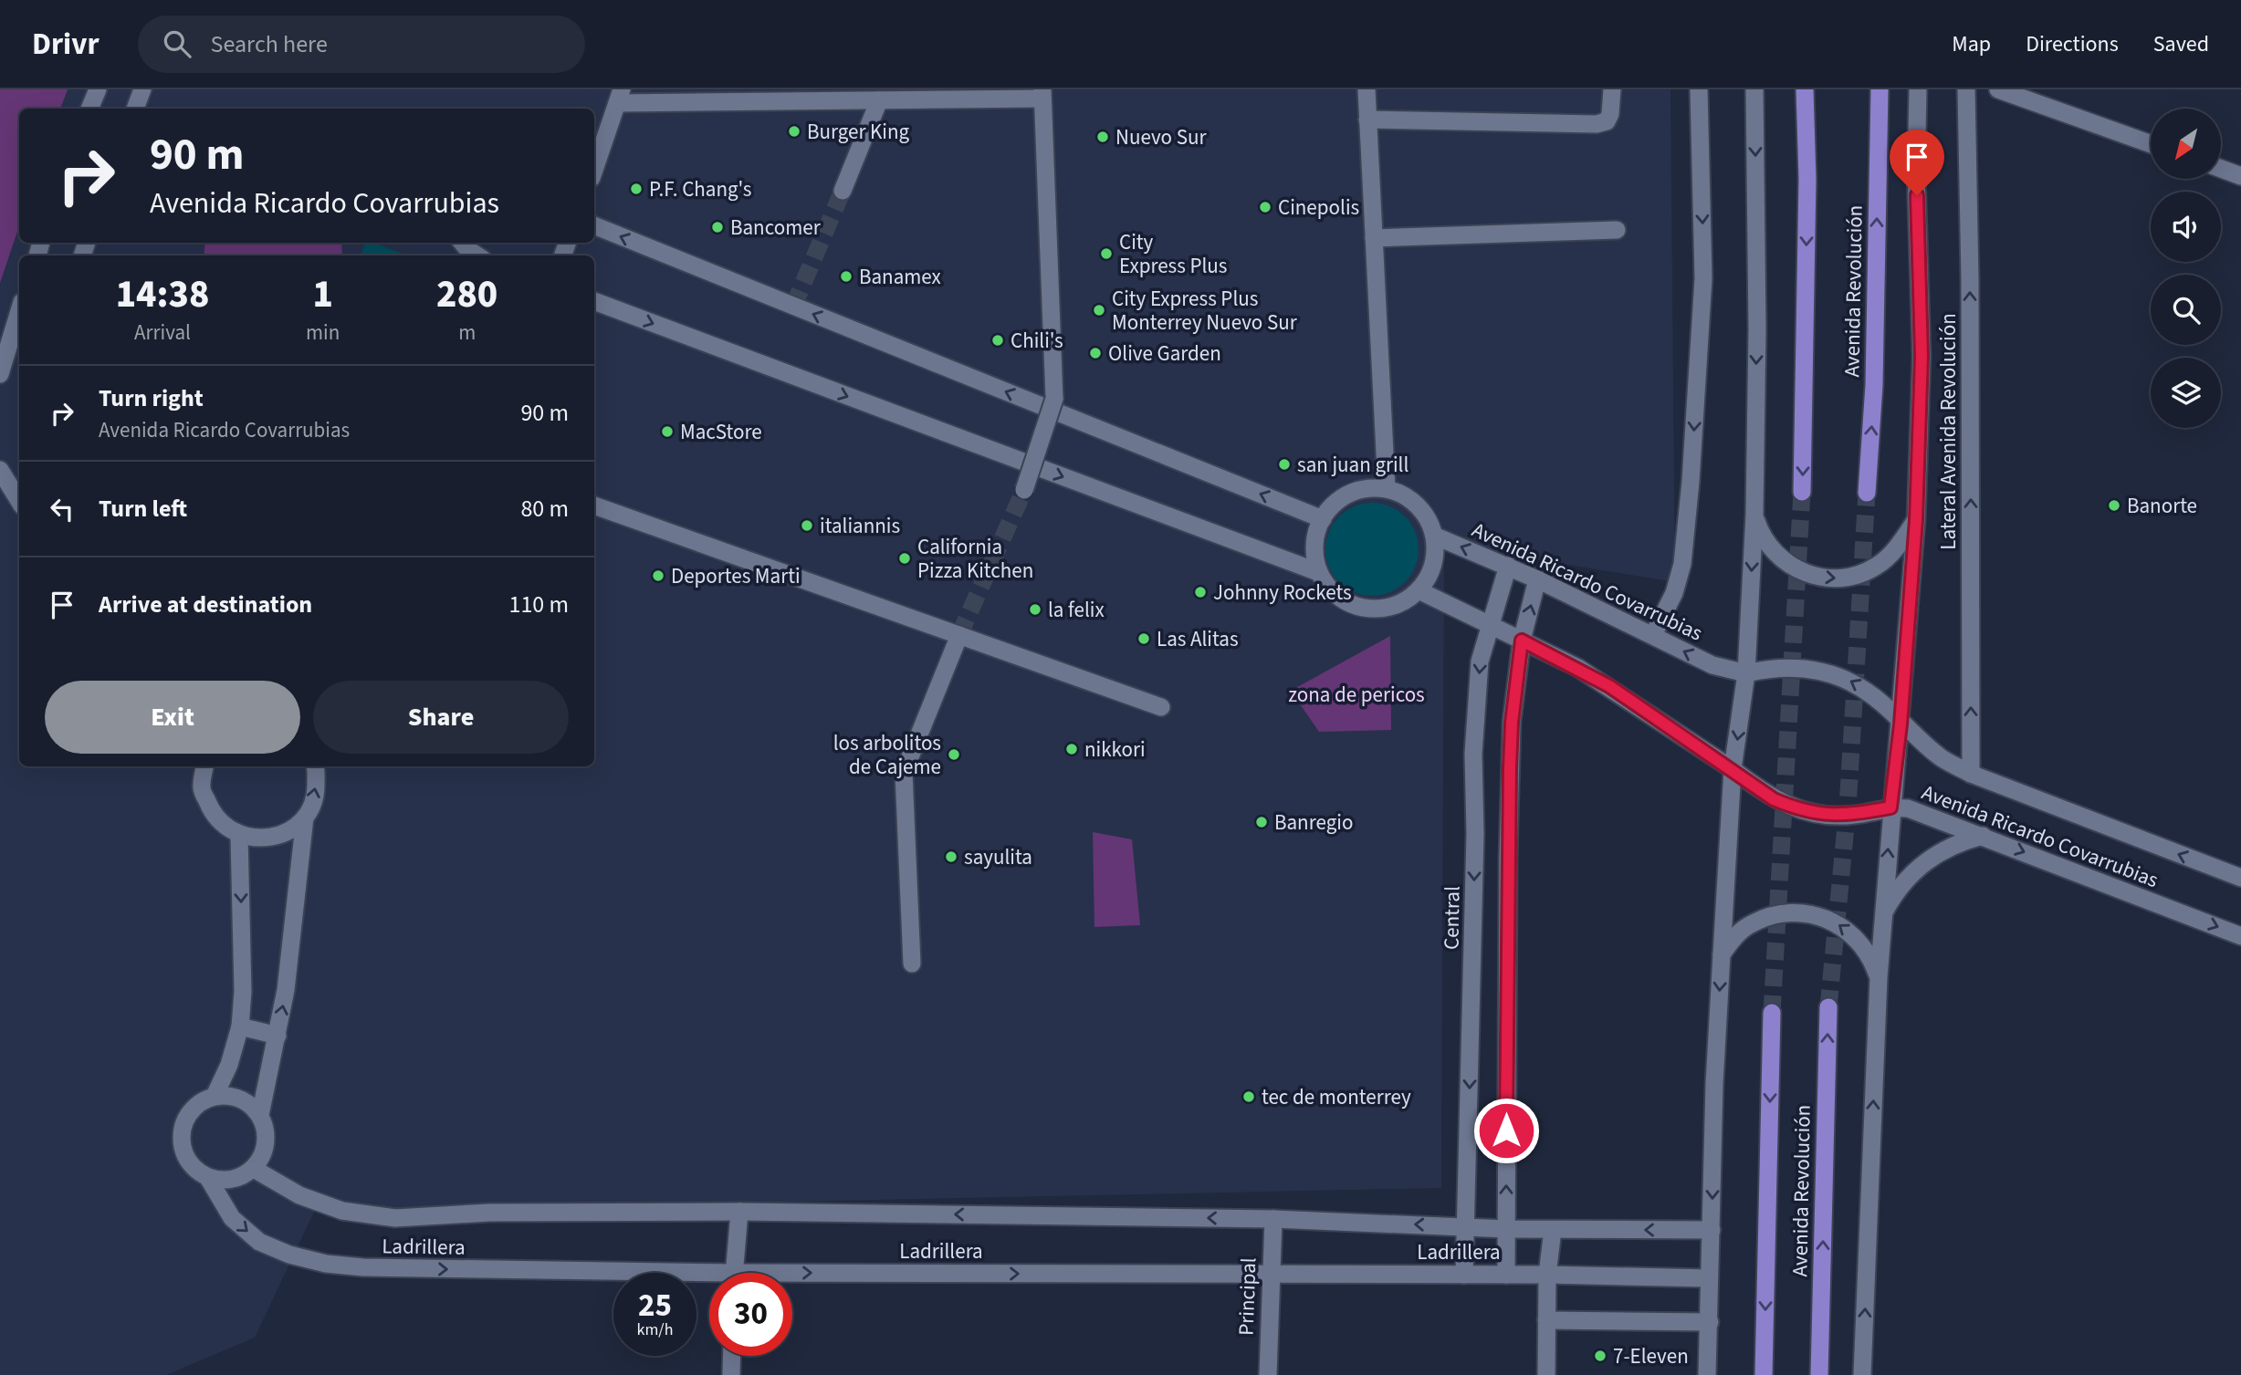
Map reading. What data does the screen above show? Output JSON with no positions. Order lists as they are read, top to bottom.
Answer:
{
  "streets": {
    "main road": ["Avenida Revolución"],
    "street": [
      "Lateral Avenida Revolución",
      "Avenida Ricardo Covarrubias",
      "Central",
      "Ladrillera",
      "Principal"
    ]
  },
  "crossings": [
    ["Lateral Avenida Revolución", "Avenida Ricardo Covarrubias"],
    ["Avenida Ricardo Covarrubias", "Central"],
    ["Central", "Ladrillera"],
    ["Ladrillera", "Principal"]
  ],
  "parks": ["zona de pericos"],
  "places": [
    "Burger King",
    "Nuevo Sur",
    "P.F. Chang's",
    "Cinepolis",
    "Bancomer",
    "City Express Plus",
    "Banamex",
    "City Express Plus Monterrey Nuevo Sur",
    "Chili's",
    "Olive Garden",
    "MacStore",
    "san juan grill",
    "Banorte",
    "italiannis",
    "California Pizza Kitchen",
    "Deportes Marti",
    "Johnny Rockets",
    "la felix",
    "Las Alitas",
    "nikkori",
    "los arbolitos de Cajeme",
    "Banregio",
    "sayulita",
    "tec de monterrey",
    "7-Eleven"
  ],
  "north": "bottom left",
  "page": {
    "header": "Drivr",
    "search": "Search here",
    "nav": ["Map", "Directions", "Saved"],
    "turn": ["90 m", "Avenida Ricardo Covarrubias"],
    "eta": [
      "14:38",
      "Arrival",
      "1",
      "min",
      "280",
      "m"
    ],
    "list": [
      {
        "name": "Turn right",
        "note": "Avenida Ricardo Covarrubias",
        "value": "90 m"
      },
      {
        "name": "Turn left",
        "value": "80 m"
      },
      {
        "name": "Arrive at destination",
        "value": "110 m"
      }
    ],
    "buttons": ["Exit", "Share"],
    "speed": "25 km/h",
    "limit": "30"
  }
}
